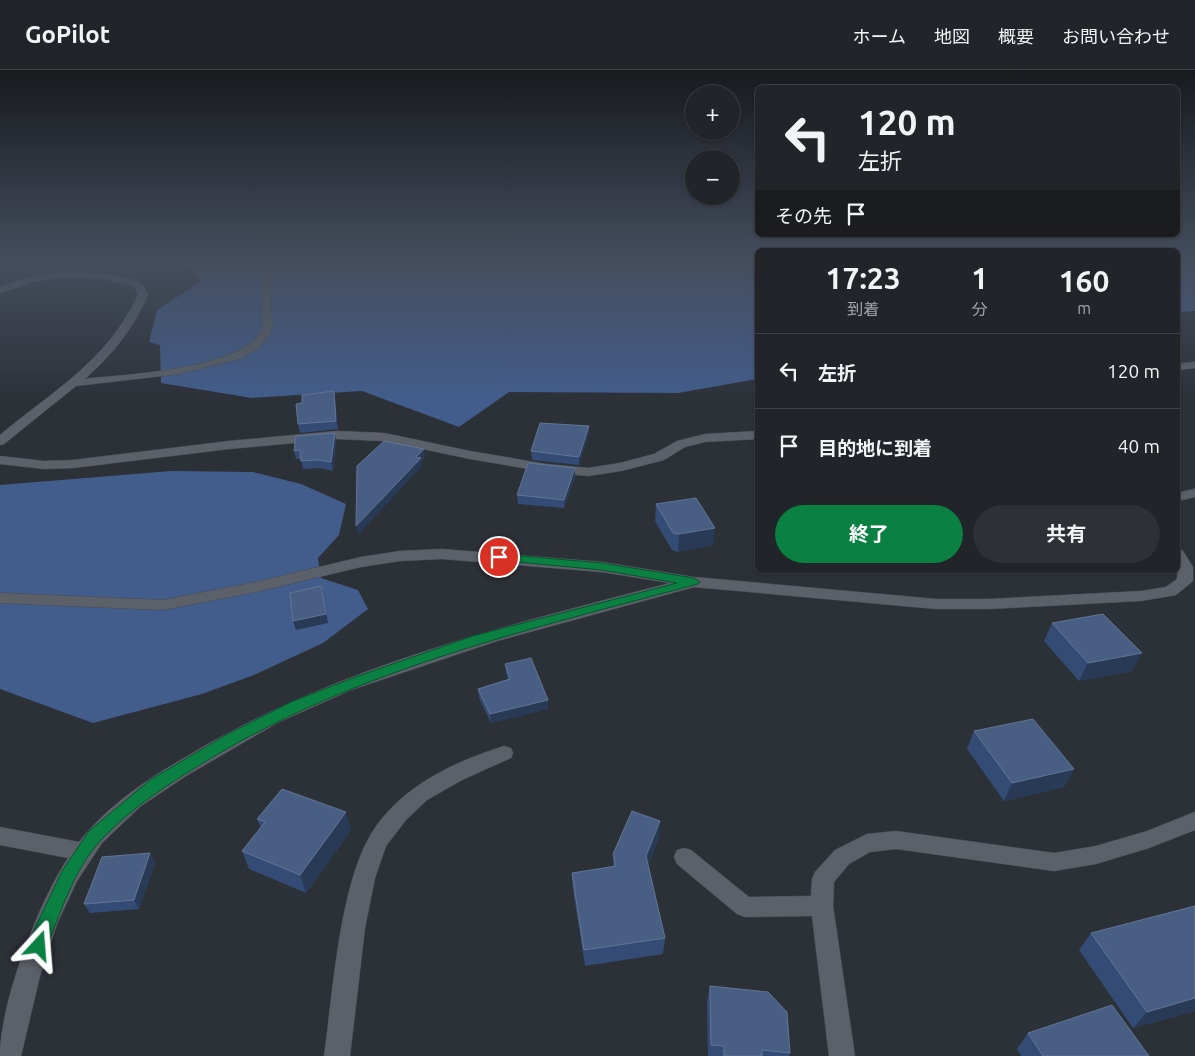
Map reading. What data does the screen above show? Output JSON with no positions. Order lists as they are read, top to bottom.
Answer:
{
  "page": {
    "header": "GoPilot",
    "nav": [
      "ホーム",
      "地図",
      "概要",
      "お問い合わせ"
    ],
    "map_buttons": ["+", "−"],
    "turn": ["120 m", "左折"],
    "then": "その先",
    "eta": [
      "17:23",
      "到着",
      "1",
      "分",
      "160",
      "m"
    ],
    "list": [
      {
        "name": "左折",
        "value": "120 m"
      },
      {
        "name": "目的地に到着",
        "value": "40 m"
      }
    ],
    "buttons": ["終了", "共有"]
  }
}
